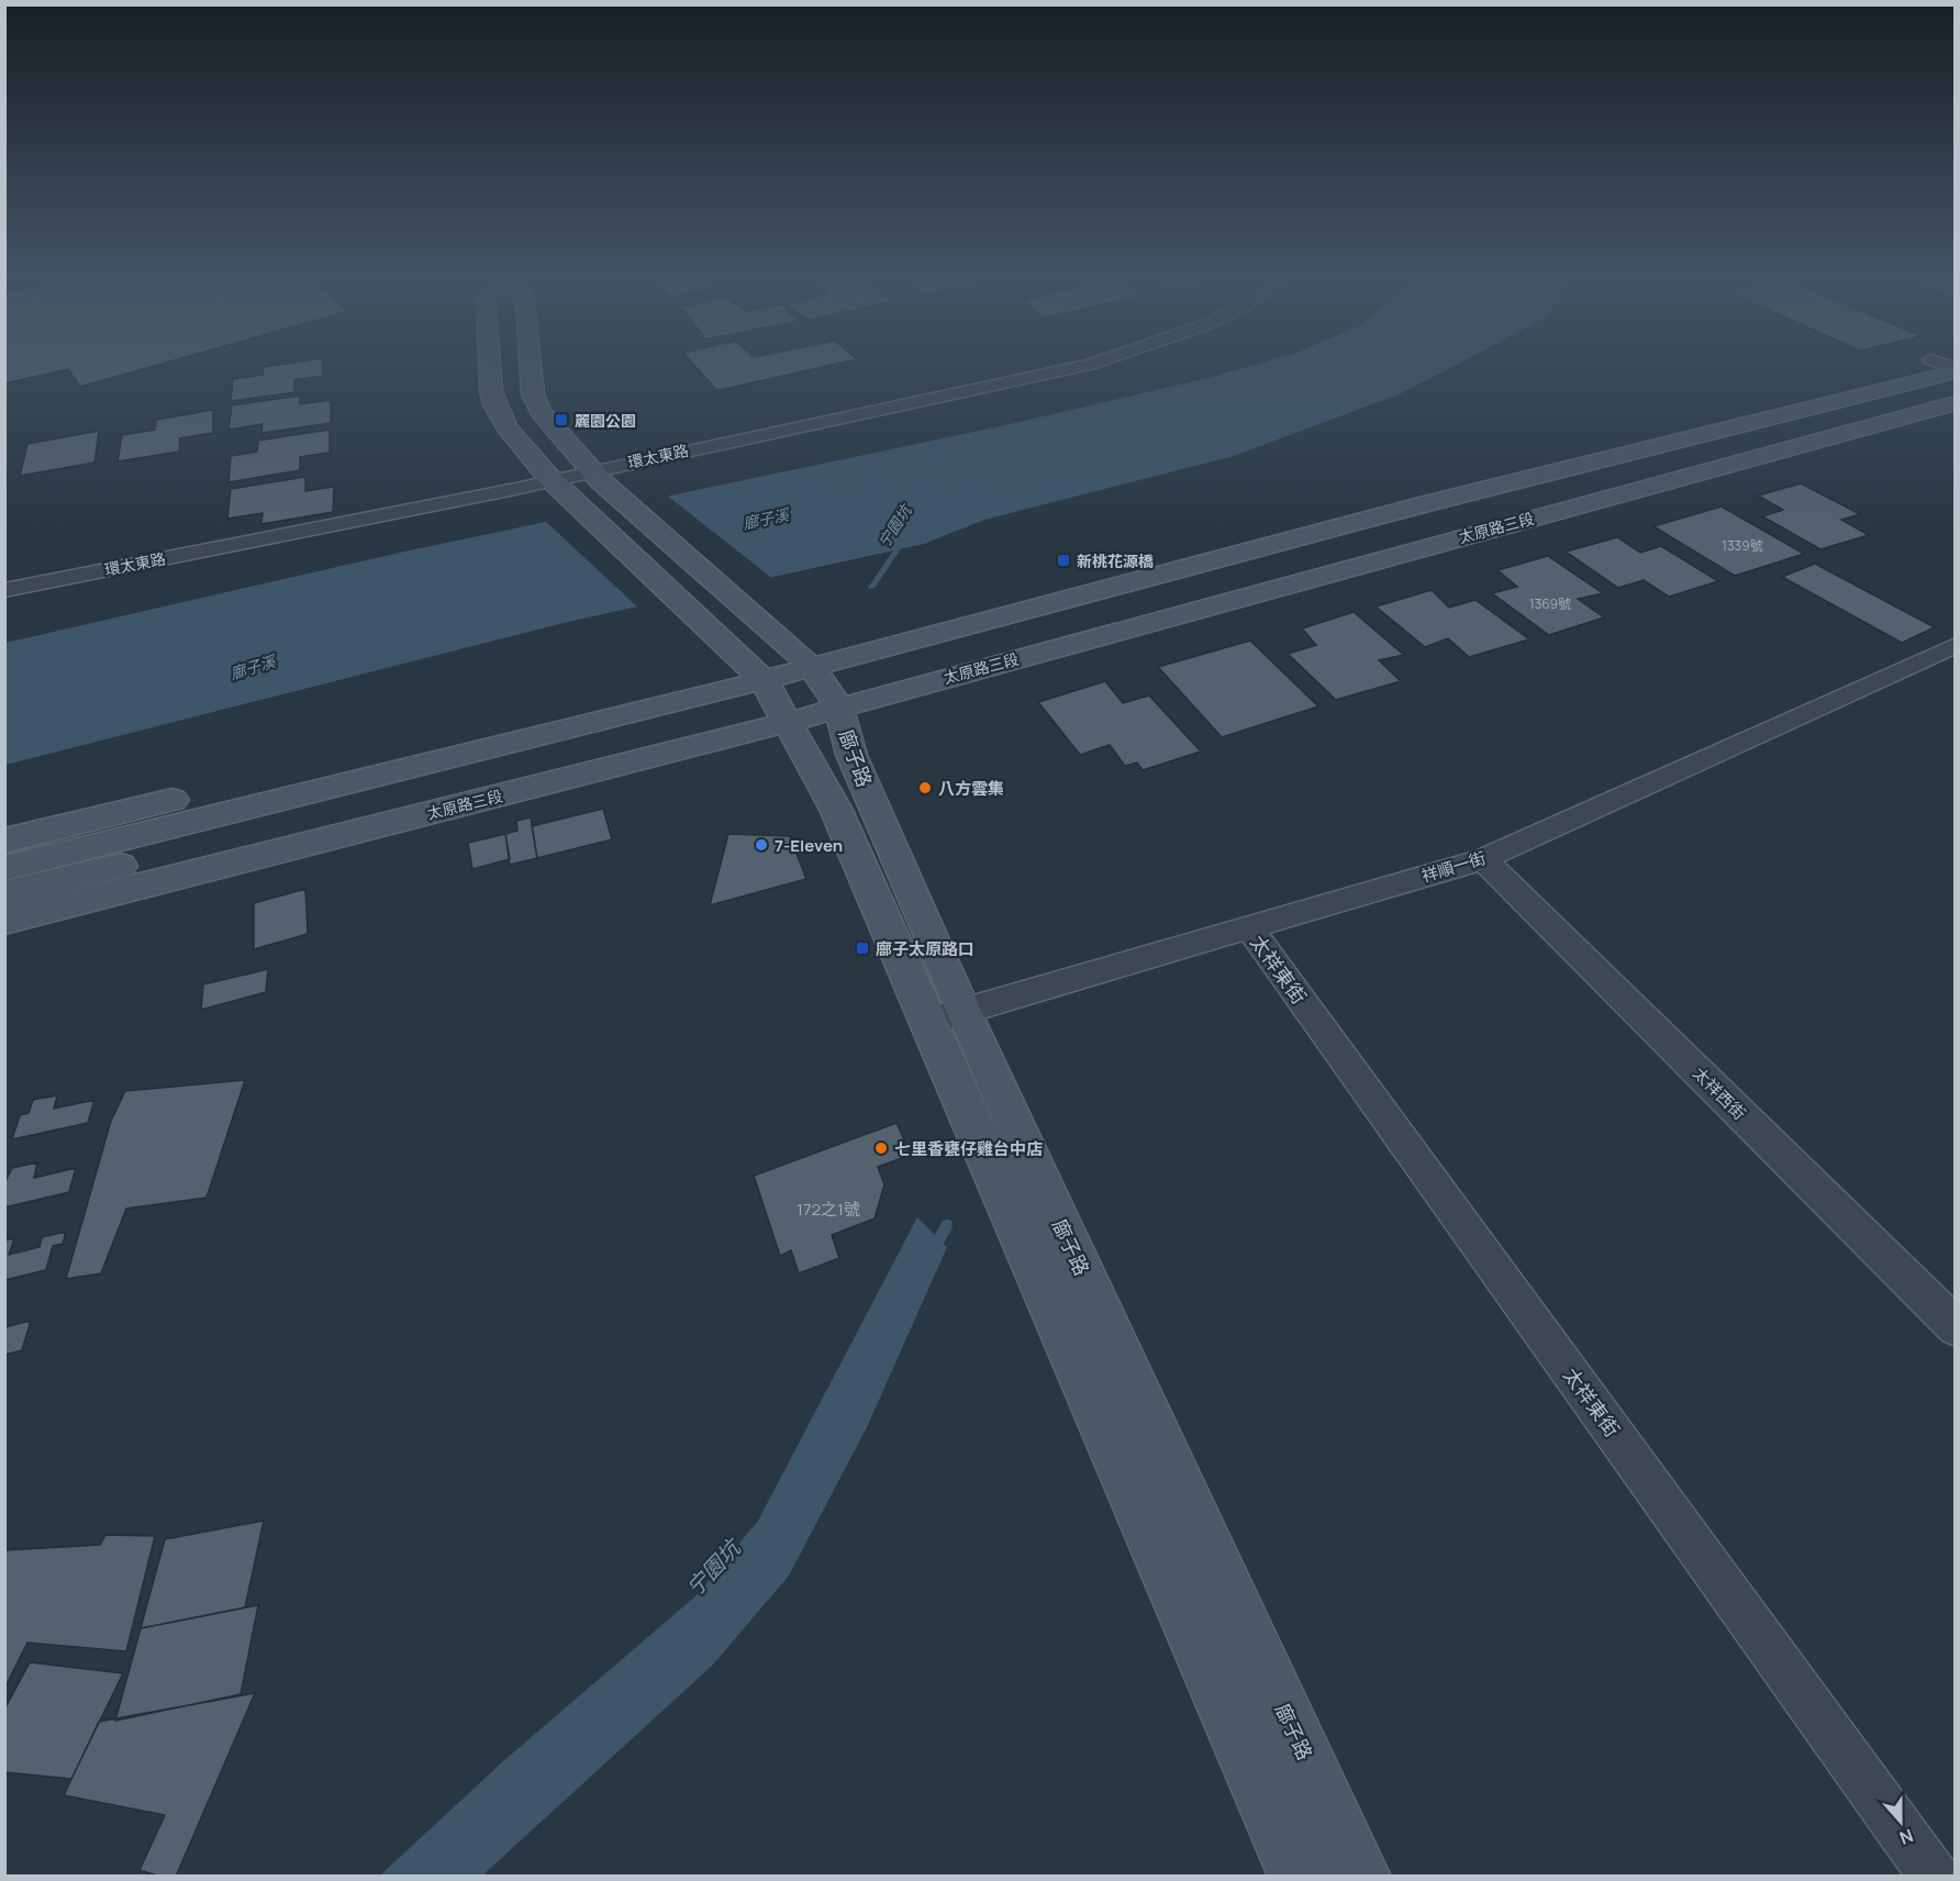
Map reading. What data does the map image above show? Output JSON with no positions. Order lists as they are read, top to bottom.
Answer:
{
  "streets": {
    "main road": ["太原路三段", "廍子路"],
    "street": [
      "環太東路",
      "祥順一街",
      "太祥東街",
      "太祥西街"
    ]
  },
  "crossings": [
    ["太原路三段", "廍子路"],
    ["廍子路", "祥順一街"],
    ["祥順一街", "太祥東街"],
    ["祥順一街", "太祥西街"]
  ],
  "water": ["廍子溪", "宁園坑"],
  "places": {
    "transit": ["麗園公園", "新桃花源橋", "廍子太原路口"],
    "other": ["八方雲集", "7-Eleven", "七里香甕仔雞台中店"]
  },
  "house_numbers": ["1339號", "1369號", "172之1號"],
  "north": "bottom"
}
